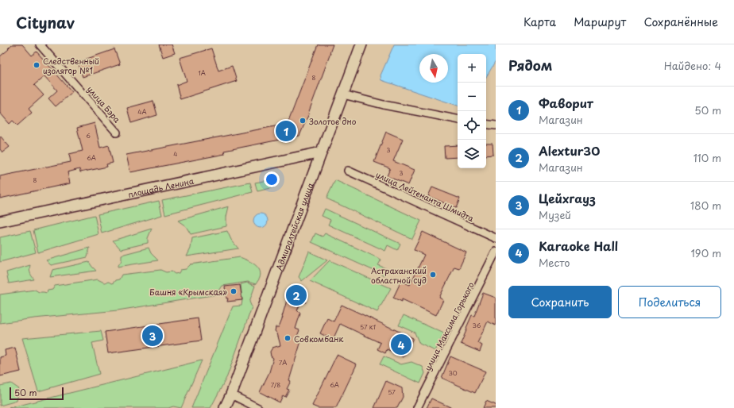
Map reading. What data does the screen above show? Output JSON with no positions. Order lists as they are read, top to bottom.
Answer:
{
  "streets": {
    "main road": ["площадь Ленина", "Адмиралтейская улица"],
    "street": ["улица Бэра", "улица Лейтенанта Шмидта", "улица Максима Горького"]
  },
  "crossings": [
    ["площадь Ленина", "Адмиралтейская улица"]
  ],
  "places": [
    "Следственный изолятор №1",
    "Золотое дно",
    "Астраханский областной суд",
    "Башня «Крымская»",
    "Совкомбанк"
  ],
  "house_numbers": [
    "1А",
    "8",
    "4А",
    "6",
    "3",
    "4",
    "6А",
    "3",
    "8",
    "36",
    "57 к1",
    "7А",
    "30",
    "7/8",
    "6А",
    "57"
  ],
  "scale_bar": "50 m",
  "north": "bottom",
  "page": {
    "header": "Citynav",
    "nav": ["Карта", "Маршрут", "Сохранённые"],
    "heading": ["Рядом", "Найдено: 4"],
    "map_buttons": ["+", "−"],
    "list": [
      {
        "mark": "1",
        "name": "Фаворит",
        "note": "Магазин",
        "value": "50 m"
      },
      {
        "mark": "2",
        "name": "Alextur30",
        "note": "Магазин",
        "value": "110 m"
      },
      {
        "mark": "3",
        "name": "Цейхгауз",
        "note": "Музей",
        "value": "180 m"
      },
      {
        "mark": "4",
        "name": "Karaoke Hall",
        "note": "Место",
        "value": "190 m"
      }
    ],
    "pins": [
      "1",
      "2",
      "3",
      "4"
    ],
    "buttons": ["Сохранить", "Поделиться"],
    "scale": "50 m"
  }
}
